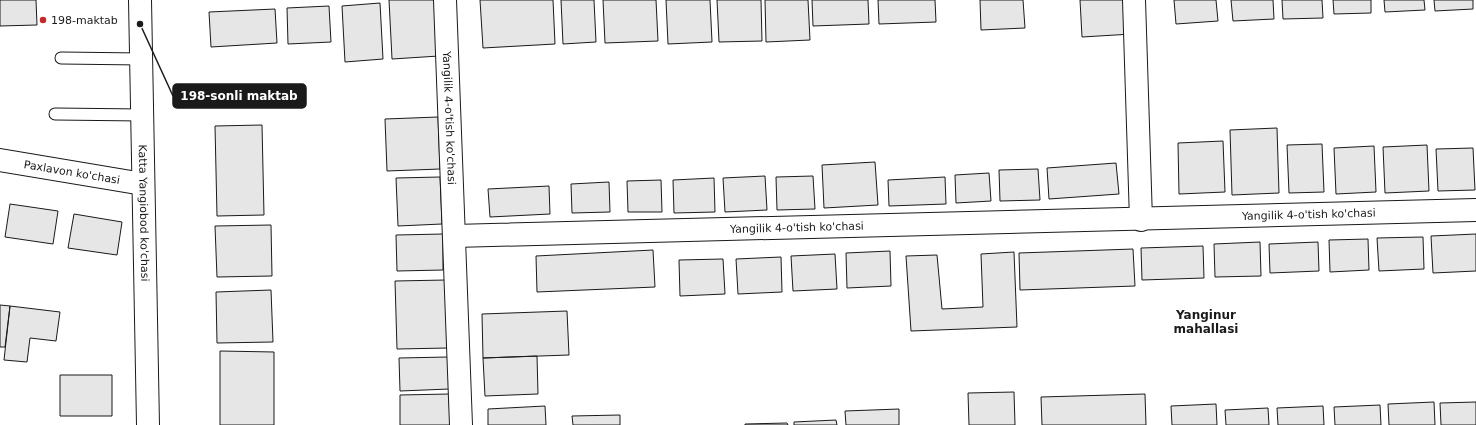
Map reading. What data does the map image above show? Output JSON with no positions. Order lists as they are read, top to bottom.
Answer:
{
  "streets": {
    "street": ["Yangilik 4-o'tish ko'chasi", "Paxlavon ko'chasi", "Katta Yangiobod ko'chasi"]
  },
  "crossings": [
    ["Paxlavon ko'chasi", "Katta Yangiobod ko'chasi"]
  ],
  "districts": ["Yanginur mahallasi"],
  "places": ["198-maktab", "198-sonli maktab"]
}
